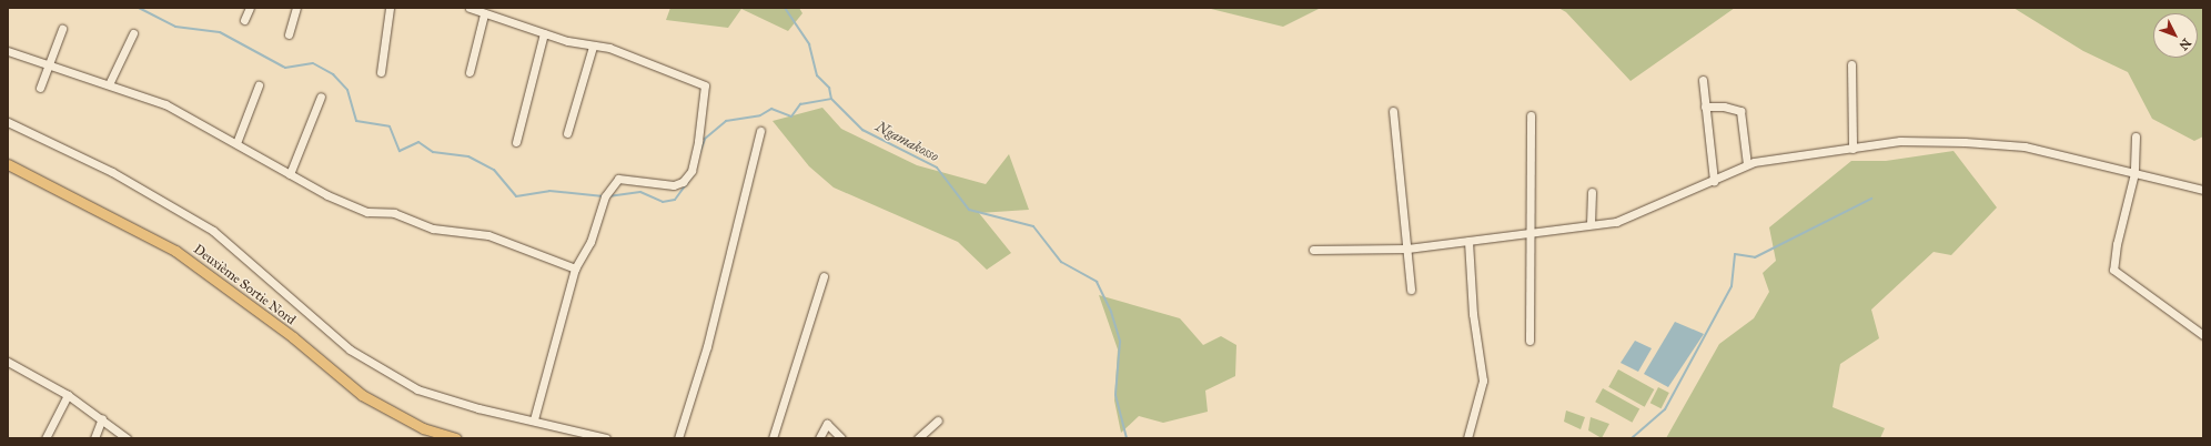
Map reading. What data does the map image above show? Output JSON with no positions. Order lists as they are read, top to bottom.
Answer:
{
  "streets": {
    "main road": ["Deuxième Sortie Nord"]
  },
  "water": ["Ngamakosso"],
  "north": "bottom right"
}
